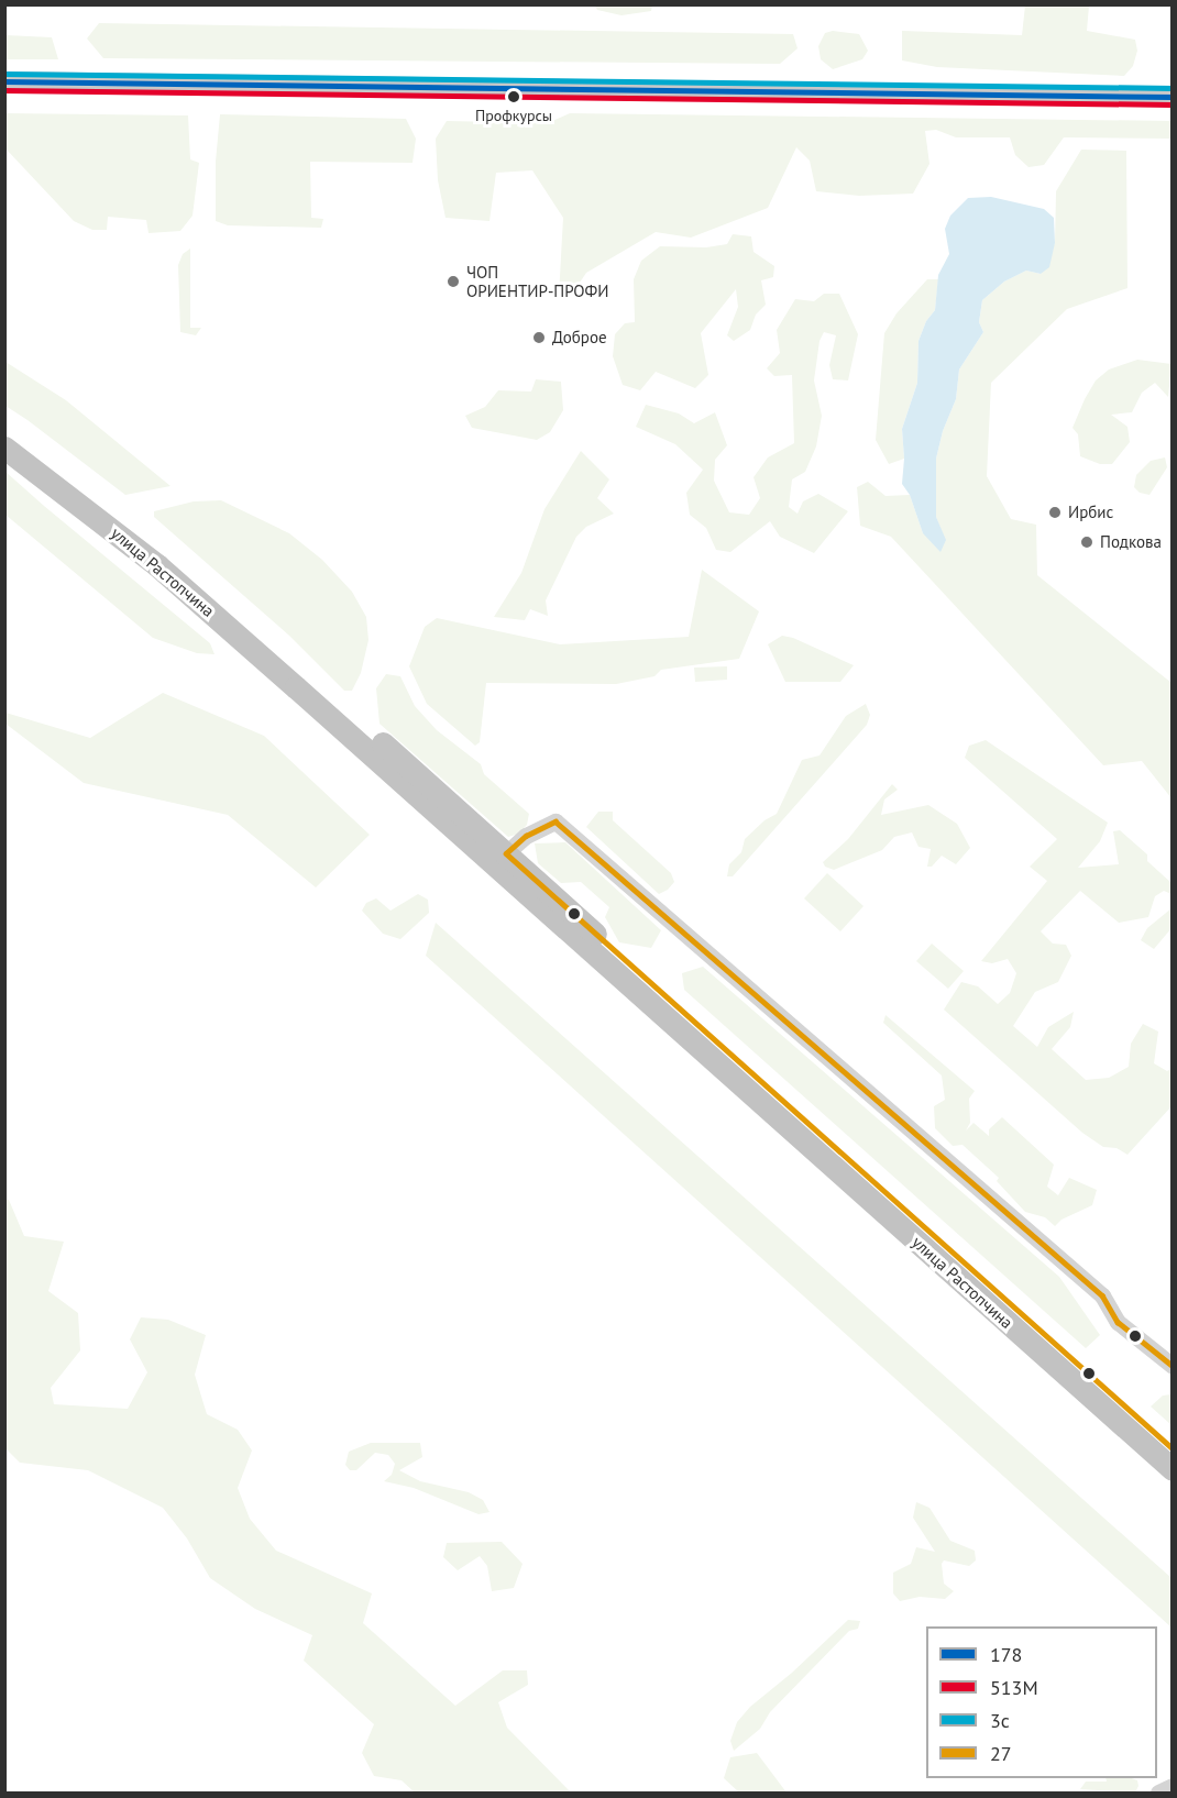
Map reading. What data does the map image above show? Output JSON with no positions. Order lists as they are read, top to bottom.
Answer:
{
  "streets": {
    "highway": ["улица Растопчина"]
  },
  "places": [
    "Профкурсы",
    "ЧОП ОРИЕНТИР-ПРОФИ",
    "Доброе",
    "Ирбис",
    "Подкова"
  ],
  "lines": [
    "transit line 3с",
    "transit line 178",
    "transit line 513М",
    "transit line 27"
  ],
  "legend": [
    "178",
    "513М",
    "3с",
    "27"
  ]
}
